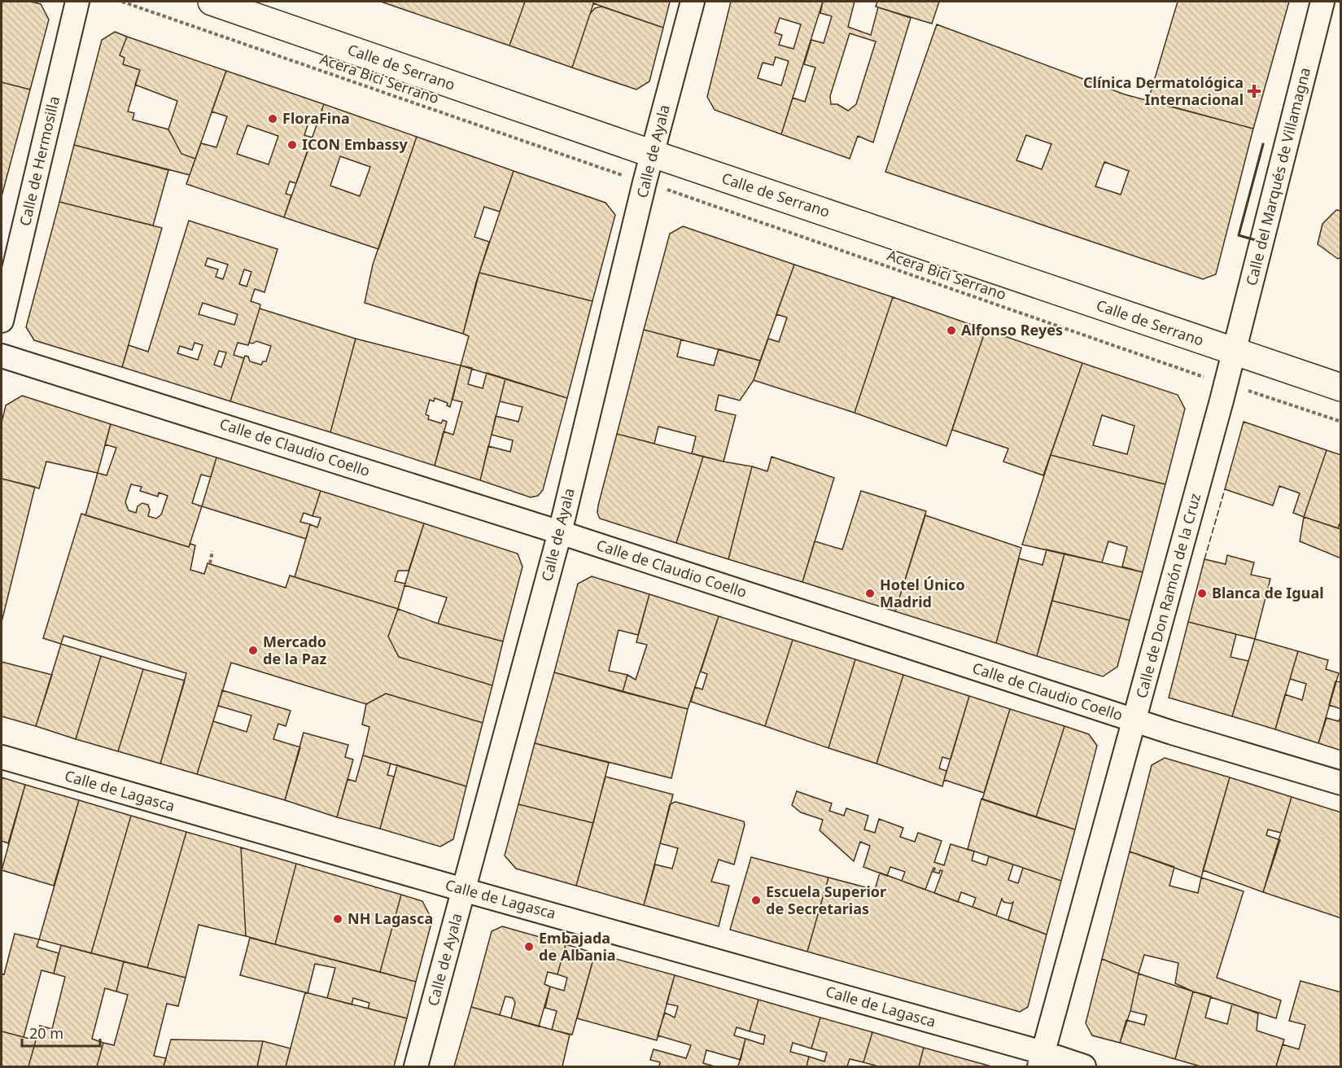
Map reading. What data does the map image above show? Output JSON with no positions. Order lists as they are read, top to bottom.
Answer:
{
  "streets": {
    "main road": ["Calle de Serrano"],
    "street": [
      "Calle de Ayala",
      "Calle de Hermosilla",
      "Calle del Marqués de Villamagna",
      "Calle de Claudio Coello",
      "Calle de Don Ramón de la Cruz",
      "Calle de Lagasca"
    ],
    "path": ["Acera Bici Serrano"]
  },
  "crossings": [
    ["Calle de Serrano", "Calle de Ayala"],
    ["Calle de Serrano", "Calle del Marqués de Villamagna"],
    ["Calle de Serrano", "Calle de Don Ramón de la Cruz"],
    ["Calle de Ayala", "Calle de Claudio Coello"],
    ["Calle de Ayala", "Calle de Lagasca"],
    ["Calle del Marqués de Villamagna", "Calle de Don Ramón de la Cruz"],
    ["Calle de Claudio Coello", "Calle de Don Ramón de la Cruz"],
    ["Calle de Don Ramón de la Cruz", "Calle de Lagasca"]
  ],
  "places": {
    "health": ["Clínica Dermatológica Internacional"],
    "other": [
      "FloraFina",
      "ICON Embassy",
      "Alfonso Reyes",
      "Hotel Único Madrid",
      "Blanca de Igual",
      "Mercado de la Paz",
      "Escuela Superior de Secretarias",
      "NH Lagasca",
      "Embajada de Albania"
    ]
  },
  "scale_bar": "20 m"
}
